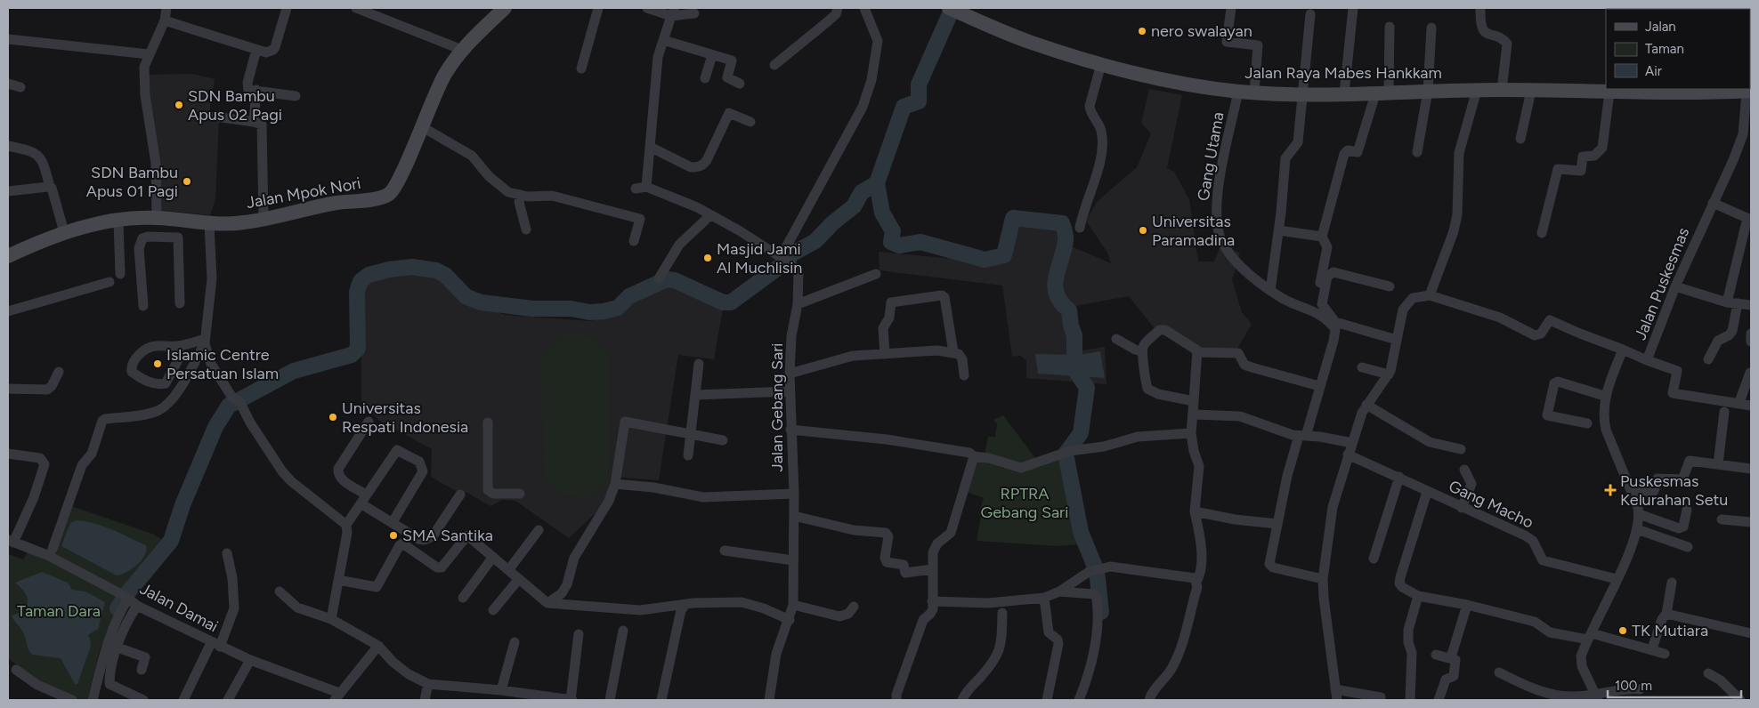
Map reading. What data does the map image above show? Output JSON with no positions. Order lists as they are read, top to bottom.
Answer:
{
  "streets": {
    "main road": ["Jalan Raya Mabes Hankkam", "Jalan Mpok Nori"],
    "street": [
      "Gang Utama",
      "Jalan Puskesmas",
      "Jalan Gebang Sari",
      "Gang Macho",
      "Jalan Damai"
    ]
  },
  "crossings": [
    ["Jalan Raya Mabes Hankkam", "Gang Utama"],
    ["Jalan Raya Mabes Hankkam", "Jalan Puskesmas"],
    ["Jalan Puskesmas", "Gang Macho"]
  ],
  "parks": ["RPTRA Gebang Sari", "Taman Dara"],
  "places": {
    "other": [
      "nero swalayan",
      "SDN Bambu Apus 02 Pagi",
      "SDN Bambu Apus 01 Pagi",
      "Universitas Paramadina",
      "Masjid Jami Al Muchlisin",
      "Islamic Centre Persatuan Islam",
      "Universitas Respati Indonesia",
      "SMA Santika",
      "TK Mutiara"
    ],
    "health": ["Puskesmas Kelurahan Setu"]
  },
  "legend": ["Jalan", "Taman", "Air"],
  "scale_bar": "100 m"
}
